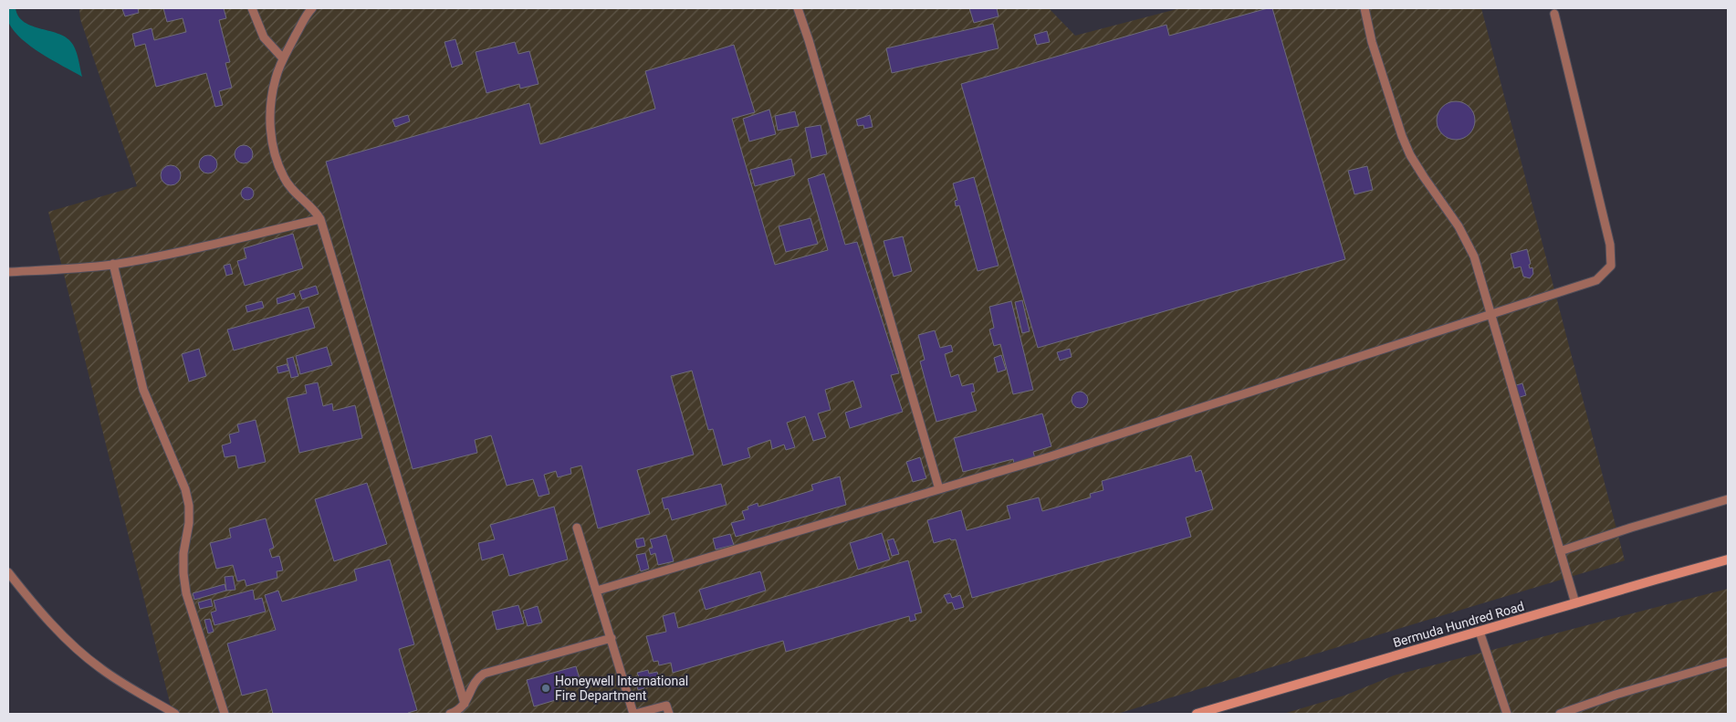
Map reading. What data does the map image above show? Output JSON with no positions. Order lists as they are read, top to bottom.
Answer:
{
  "streets": {
    "street": ["Bermuda Hundred Road"]
  },
  "places": ["Honeywell International Fire Department"]
}
